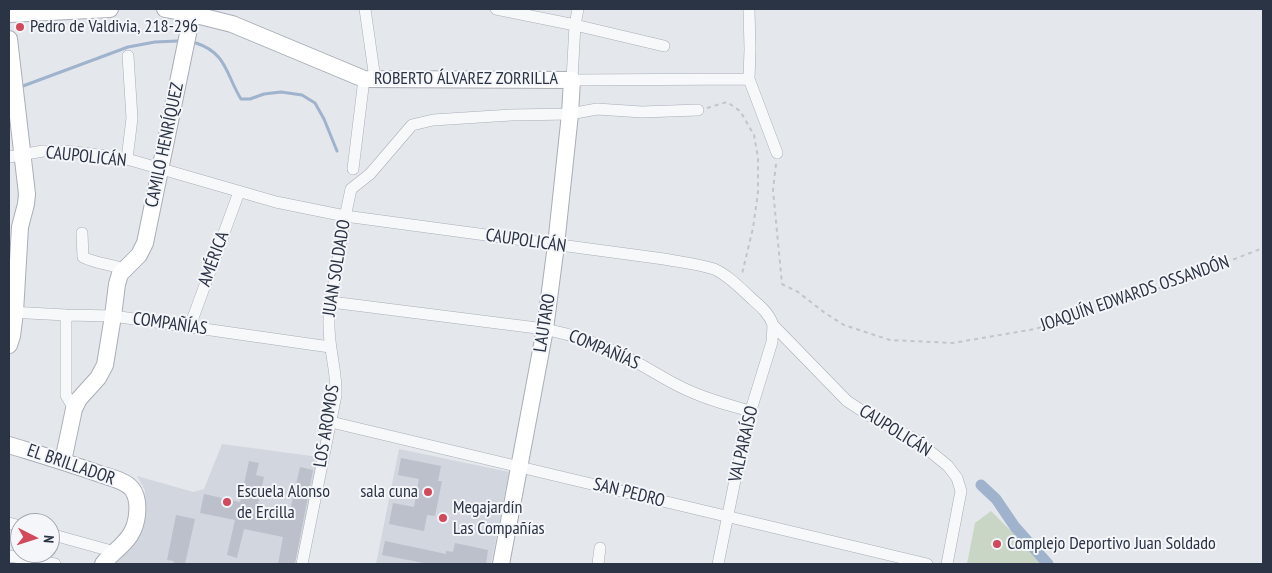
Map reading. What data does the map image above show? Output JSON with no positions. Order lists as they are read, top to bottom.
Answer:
{
  "streets": {
    "street": [
      "ROBERTO ÁLVAREZ ZORRILLA",
      "CAMILO HENRÍQUEZ",
      "CAUPOLICÁN",
      "AMÉRICA",
      "JUAN SOLDADO",
      "LAUTARO",
      "COMPAÑÍAS",
      "LOS AROMOS",
      "VALPARAÍSO",
      "EL BRILLADOR",
      "SAN PEDRO"
    ],
    "path": ["JOAQUÍN EDWARDS OSSANDÓN"]
  },
  "crossings": [
    ["ROBERTO ÁLVAREZ ZORRILLA", "CAMILO HENRÍQUEZ"],
    ["ROBERTO ÁLVAREZ ZORRILLA", "LAUTARO"],
    ["CAMILO HENRÍQUEZ", "CAUPOLICÁN"],
    ["CAMILO HENRÍQUEZ", "COMPAÑÍAS"],
    ["CAMILO HENRÍQUEZ", "EL BRILLADOR"],
    ["CAUPOLICÁN", "AMÉRICA"],
    ["CAUPOLICÁN", "JUAN SOLDADO"],
    ["CAUPOLICÁN", "LAUTARO"],
    ["CAUPOLICÁN", "VALPARAÍSO"],
    ["AMÉRICA", "COMPAÑÍAS"],
    ["JUAN SOLDADO", "LAUTARO"],
    ["JUAN SOLDADO", "COMPAÑÍAS"],
    ["JUAN SOLDADO", "LOS AROMOS"],
    ["LAUTARO", "COMPAÑÍAS"],
    ["LAUTARO", "SAN PEDRO"],
    ["COMPAÑÍAS", "LOS AROMOS"],
    ["COMPAÑÍAS", "VALPARAÍSO"],
    ["LOS AROMOS", "SAN PEDRO"],
    ["VALPARAÍSO", "SAN PEDRO"]
  ],
  "places": [
    "Pedro de Valdivia, 218-296",
    "sala cuna",
    "Escuela Alonso de Ercilla",
    "Megajardín Las Compañías",
    "Complejo Deportivo Juan Soldado"
  ],
  "north": "right"
}
